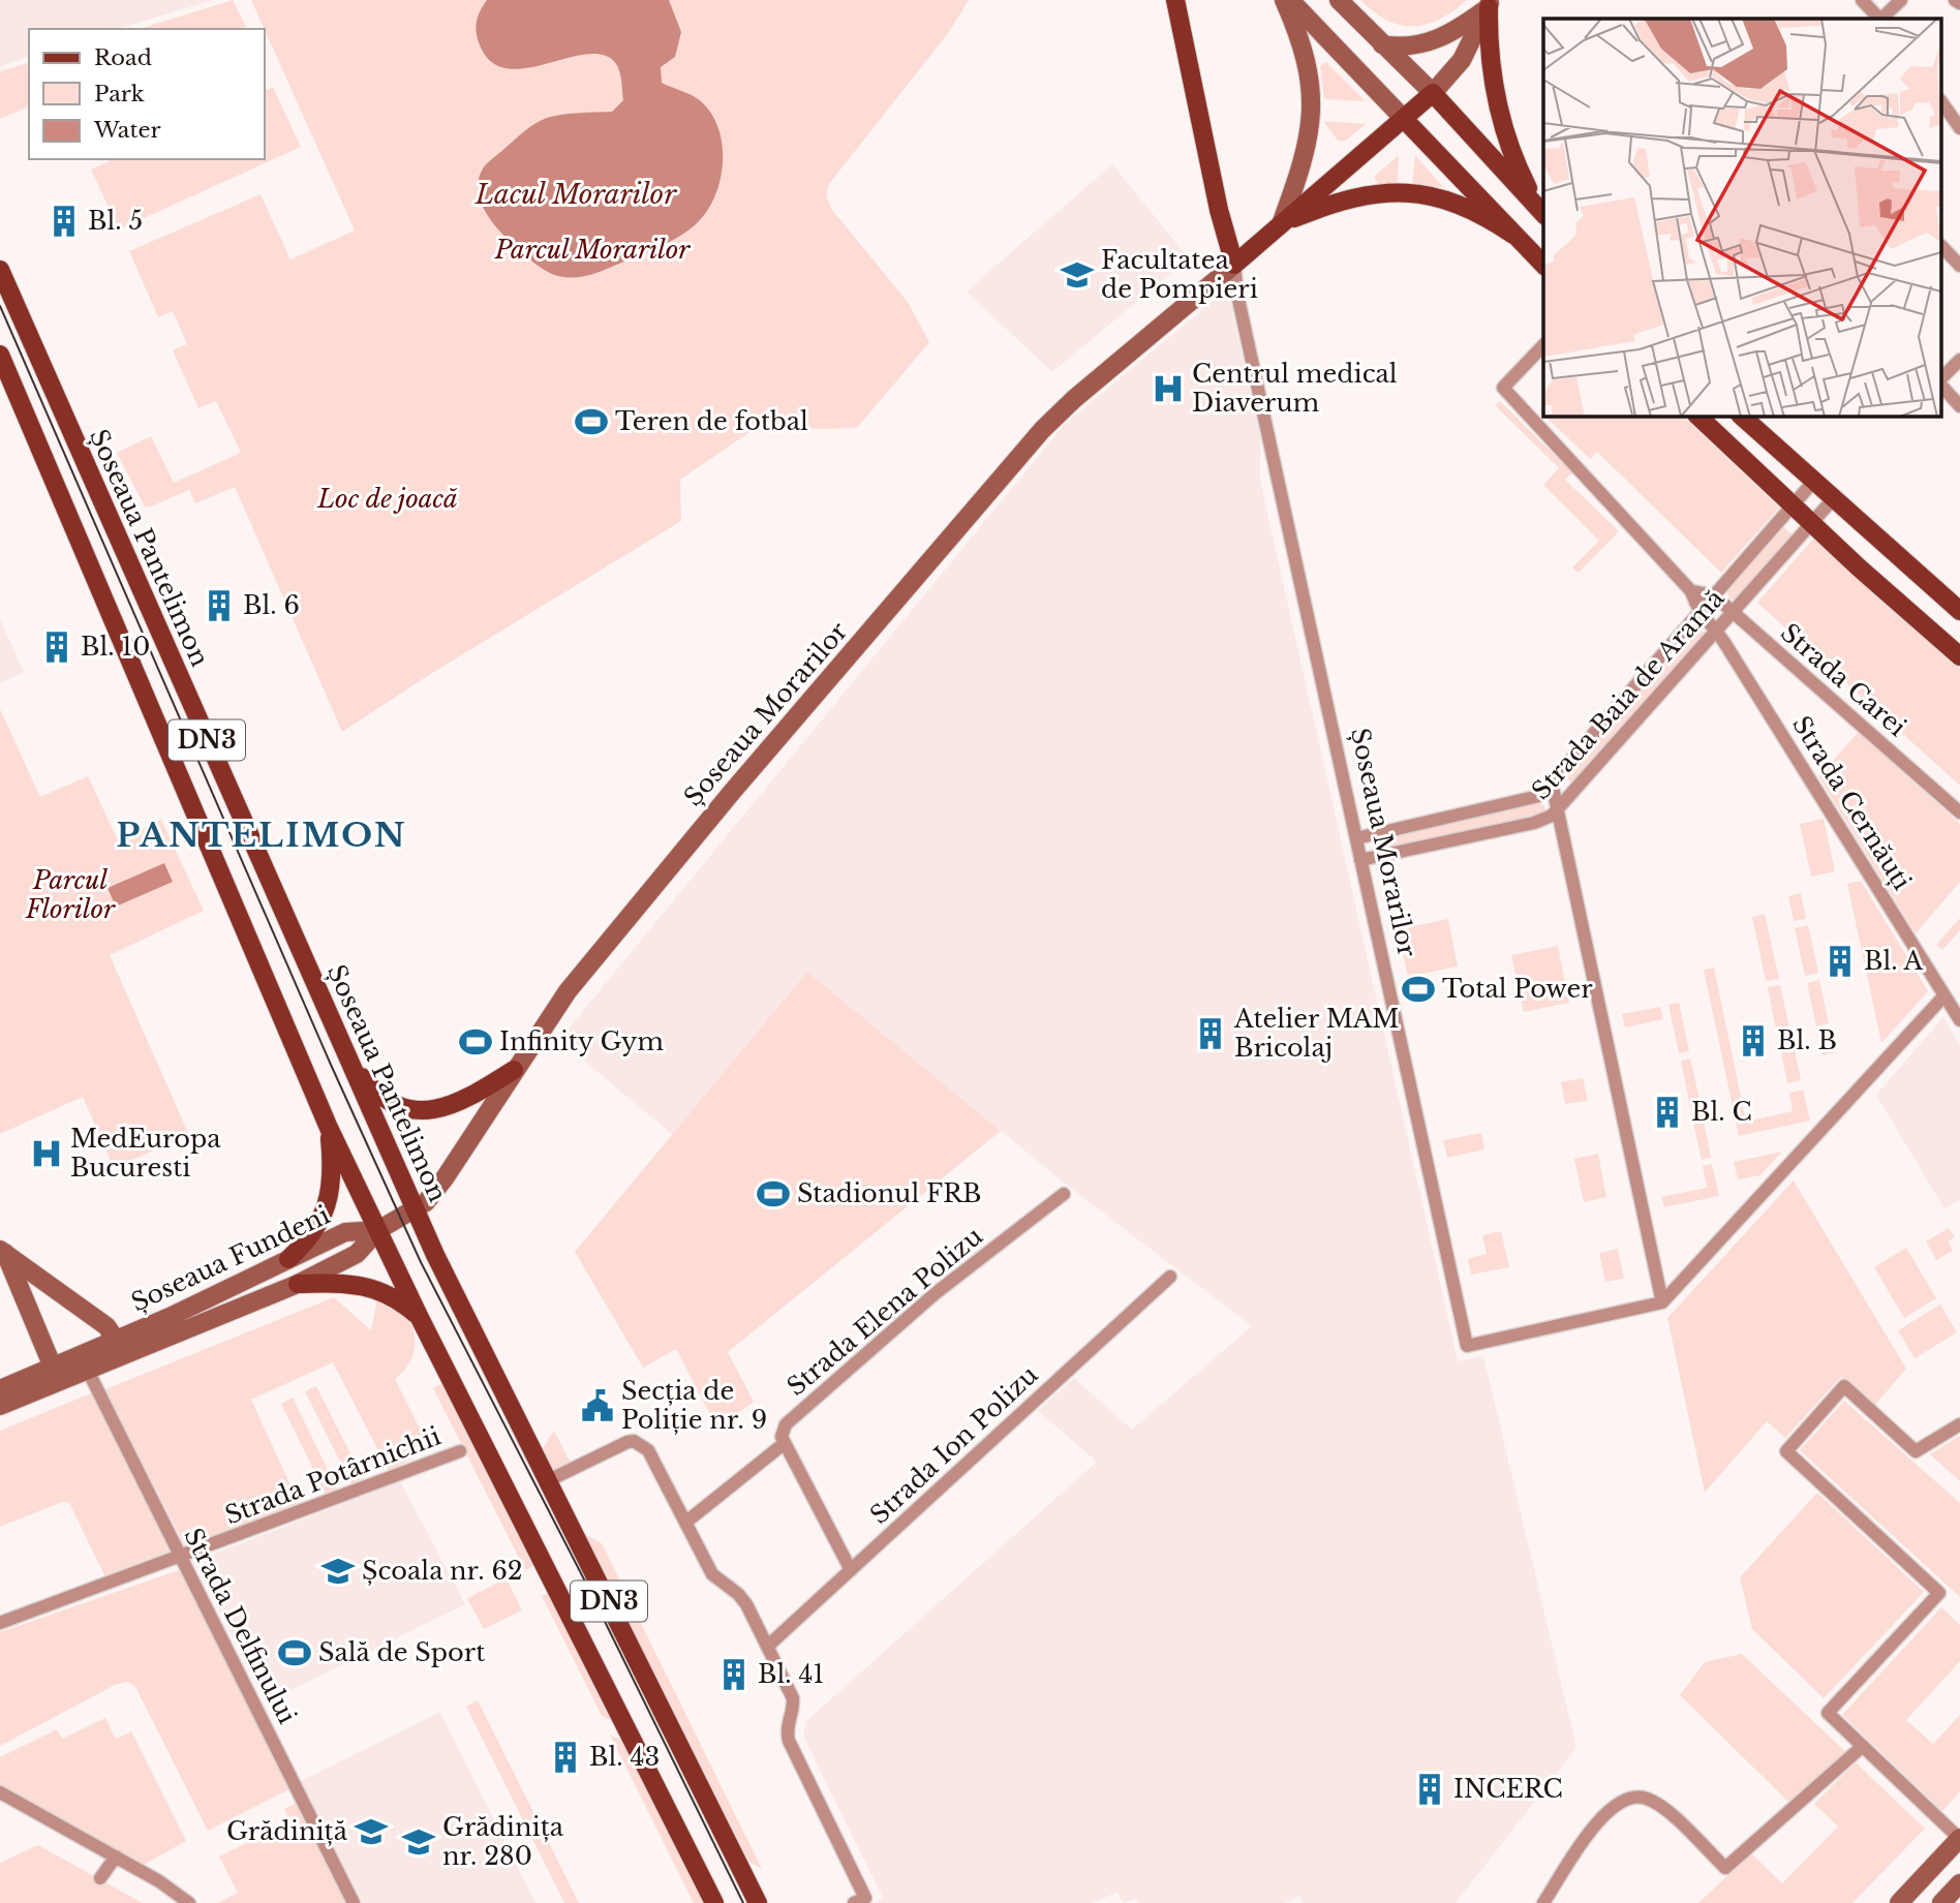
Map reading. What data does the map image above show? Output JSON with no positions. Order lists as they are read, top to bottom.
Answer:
{
  "streets": {
    "main road": [
      "Șoseaua Pantelimon",
      "Șoseaua Morarilor",
      "DN3",
      "Șoseaua Fundeni"
    ],
    "street": [
      "Strada Carei",
      "Strada Baia de Aramă",
      "Strada Cernăuți",
      "Strada Elena Polizu",
      "Strada Ion Polizu",
      "Strada Potârnichii",
      "Strada Delfinului"
    ]
  },
  "crossings": [
    ["Șoseaua Pantelimon", "Șoseaua Morarilor"],
    ["Strada Carei", "Strada Baia de Aramă"],
    ["Strada Baia de Aramă", "Șoseaua Morarilor"],
    ["Strada Baia de Aramă", "Strada Cernăuți"],
    ["Șoseaua Morarilor", "DN3"],
    ["Șoseaua Morarilor", "Șoseaua Fundeni"],
    ["DN3", "Șoseaua Fundeni"],
    ["Șoseaua Fundeni", "Strada Delfinului"],
    ["Strada Potârnichii", "Strada Delfinului"]
  ],
  "districts": ["PANTELIMON"],
  "water": ["Lacul Morarilor"],
  "parks": ["Parcul Morarilor", "Loc de joacă", "Parcul Florilor"],
  "places": {
    "building": [
      "Bl. 5",
      "Bl. 6",
      "Bl. 10",
      "Bl. A",
      "Atelier MAM Bricolaj",
      "Bl. B",
      "Bl. C",
      "Bl. 41",
      "Bl. 43",
      "INCERC"
    ],
    "school or university": [
      "Facultatea de Pompieri",
      "Școala nr. 62",
      "Grădiniță",
      "Grădinița nr. 280"
    ],
    "hospital": ["Centrul medical Diaverum", "MedEuropa Bucuresti"],
    "sports": [
      "Teren de fotbal",
      "Total Power",
      "Infinity Gym",
      "Stadionul FRB",
      "Sală de Sport"
    ],
    "public building": ["Secția de Poliție nr. 9"]
  },
  "legend": ["Road", "Park", "Water"]
}
